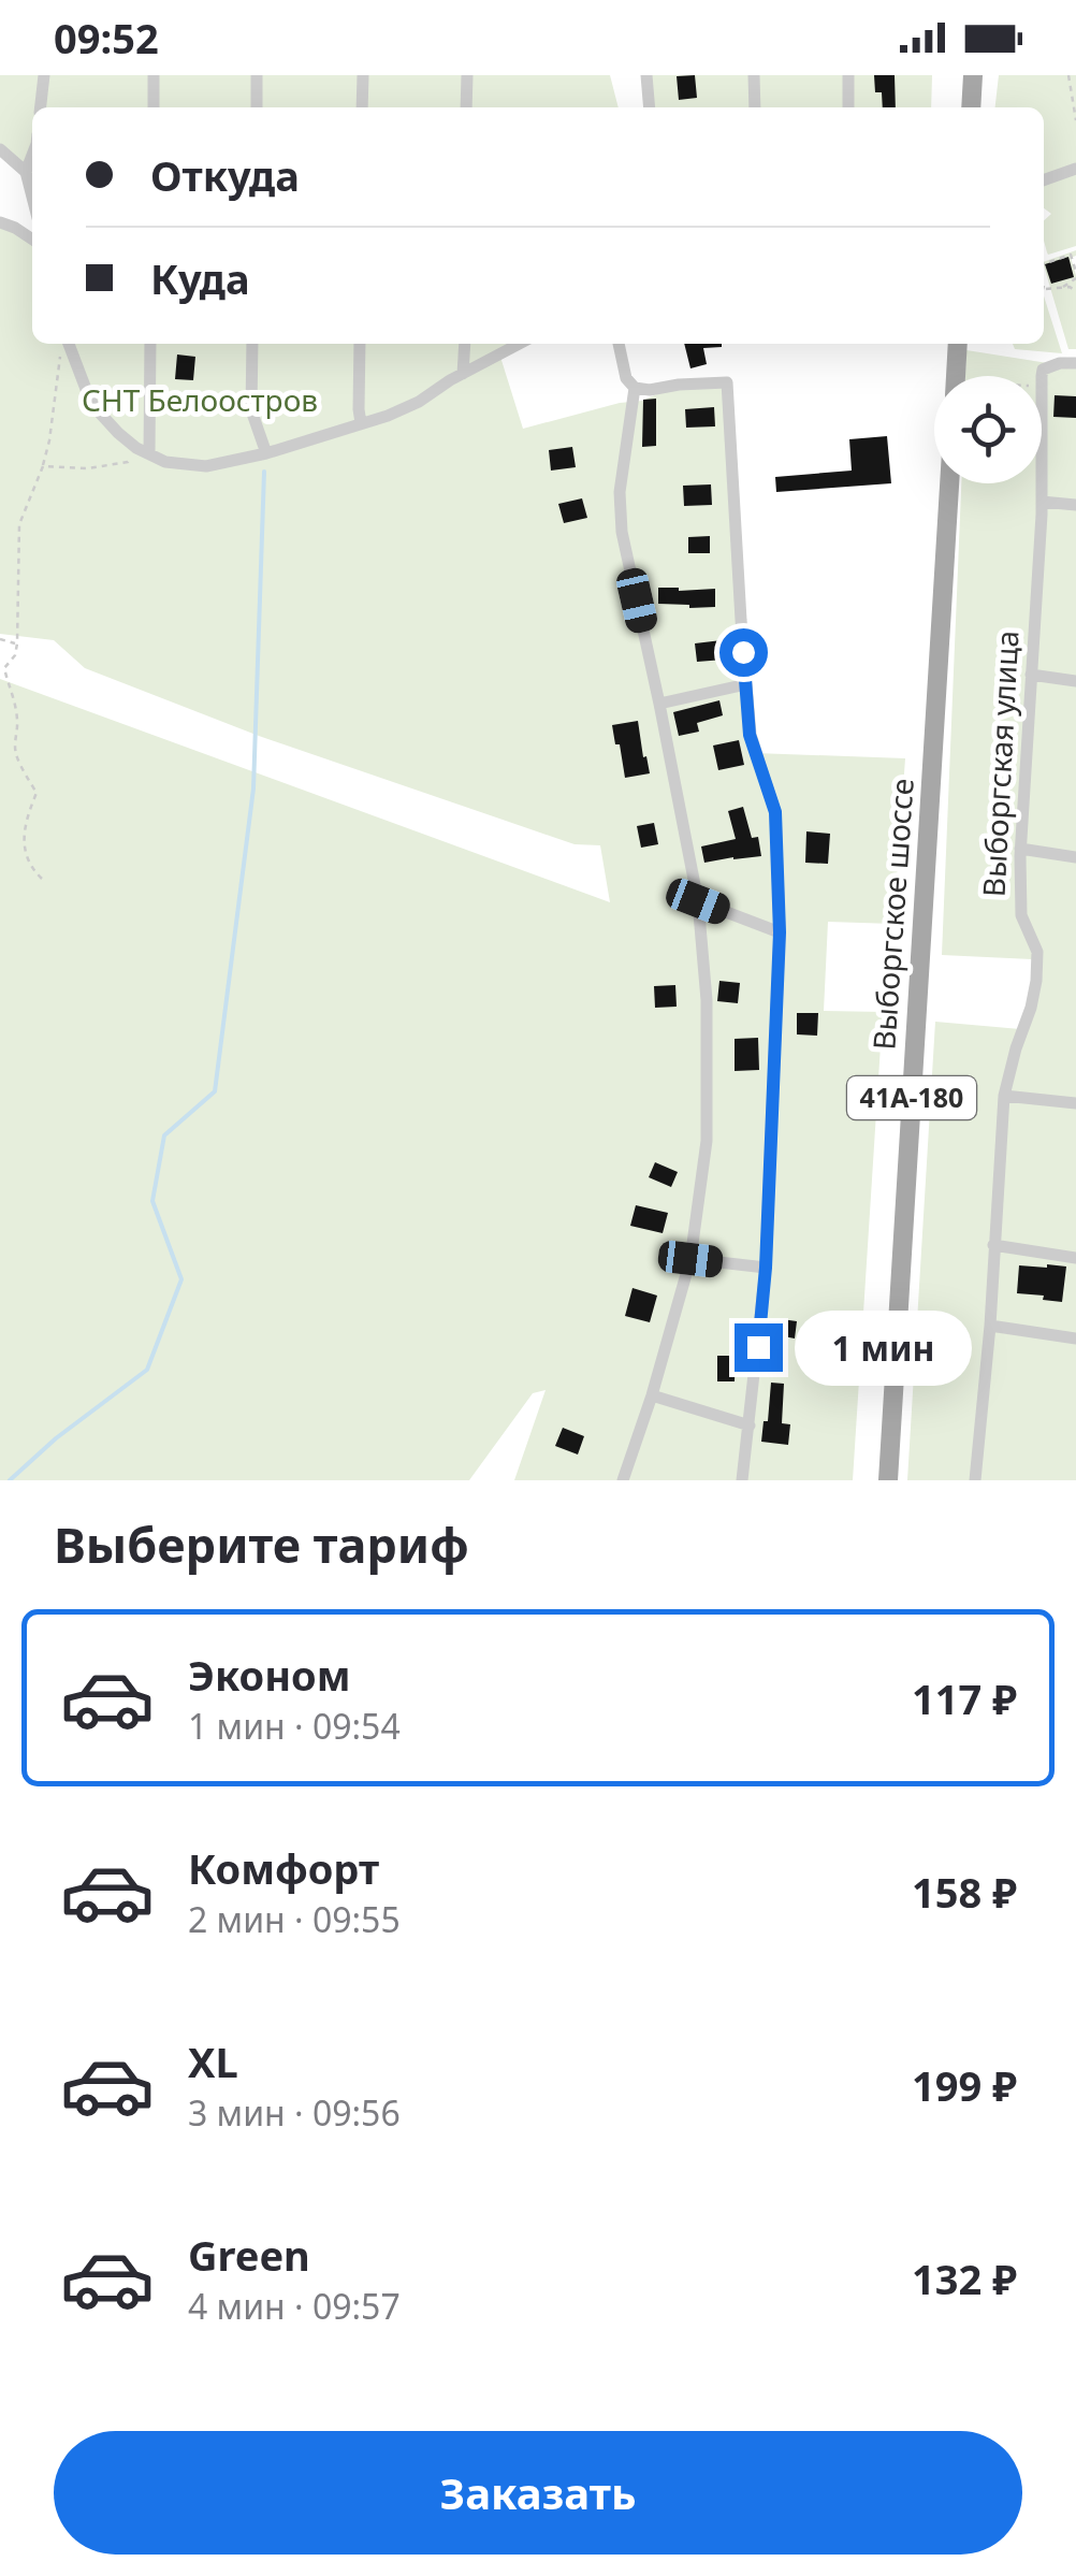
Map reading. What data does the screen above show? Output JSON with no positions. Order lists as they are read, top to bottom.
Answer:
{
  "streets": {
    "main road": ["Выборгское шоссе", "41А-180"],
    "street": ["Выборгская улица"]
  },
  "parks": ["СНТ Белоостров"],
  "page": {
    "status": "09:52",
    "banner": ["Откуда", "Куда"],
    "bubble": "1 мин",
    "heading": "Выберите тариф",
    "list": [
      {
        "name": "Эконом",
        "note": "1 мин · 09:54",
        "value": "117 ₽"
      },
      {
        "name": "Комфорт",
        "note": "2 мин · 09:55",
        "value": "158 ₽"
      },
      {
        "name": "XL",
        "note": "3 мин · 09:56",
        "value": "199 ₽"
      },
      {
        "name": "Green",
        "note": "4 мин · 09:57",
        "value": "132 ₽"
      }
    ],
    "buttons": "Заказать"
  }
}
